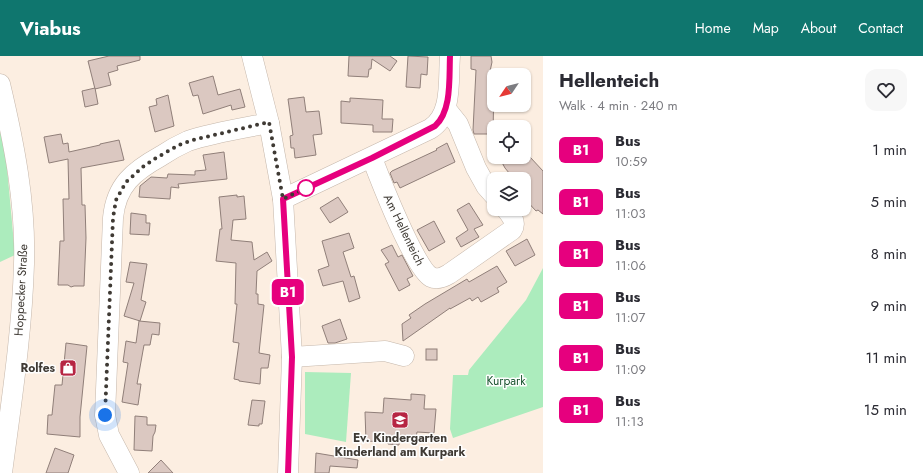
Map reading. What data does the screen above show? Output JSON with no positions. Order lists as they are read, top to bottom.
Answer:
{
  "streets": {
    "street": ["Am Hellenteich", "Hoppecker Straße"]
  },
  "parks": ["Kurpark"],
  "places": {
    "shop": ["Rolfes"],
    "school or university": ["Ev. Kindergarten Kinderland am Kurpark"]
  },
  "lines": ["bus line B1"],
  "north": "bottom left",
  "page": {
    "header": "Viabus",
    "nav": [
      "Home",
      "Map",
      "About",
      "Contact"
    ],
    "on_map": "B1",
    "heading": ["Hellenteich", "Walk · 4 min · 240 m"],
    "list": [
      {
        "mark": "B1",
        "name": "Bus",
        "note": "10:59",
        "value": "1 min"
      },
      {
        "mark": "B1",
        "name": "Bus",
        "note": "11:03",
        "value": "5 min"
      },
      {
        "mark": "B1",
        "name": "Bus",
        "note": "11:06",
        "value": "8 min"
      },
      {
        "mark": "B1",
        "name": "Bus",
        "note": "11:07",
        "value": "9 min"
      },
      {
        "mark": "B1",
        "name": "Bus",
        "note": "11:09",
        "value": "11 min"
      },
      {
        "mark": "B1",
        "name": "Bus",
        "note": "11:13",
        "value": "15 min"
      }
    ]
  }
}
